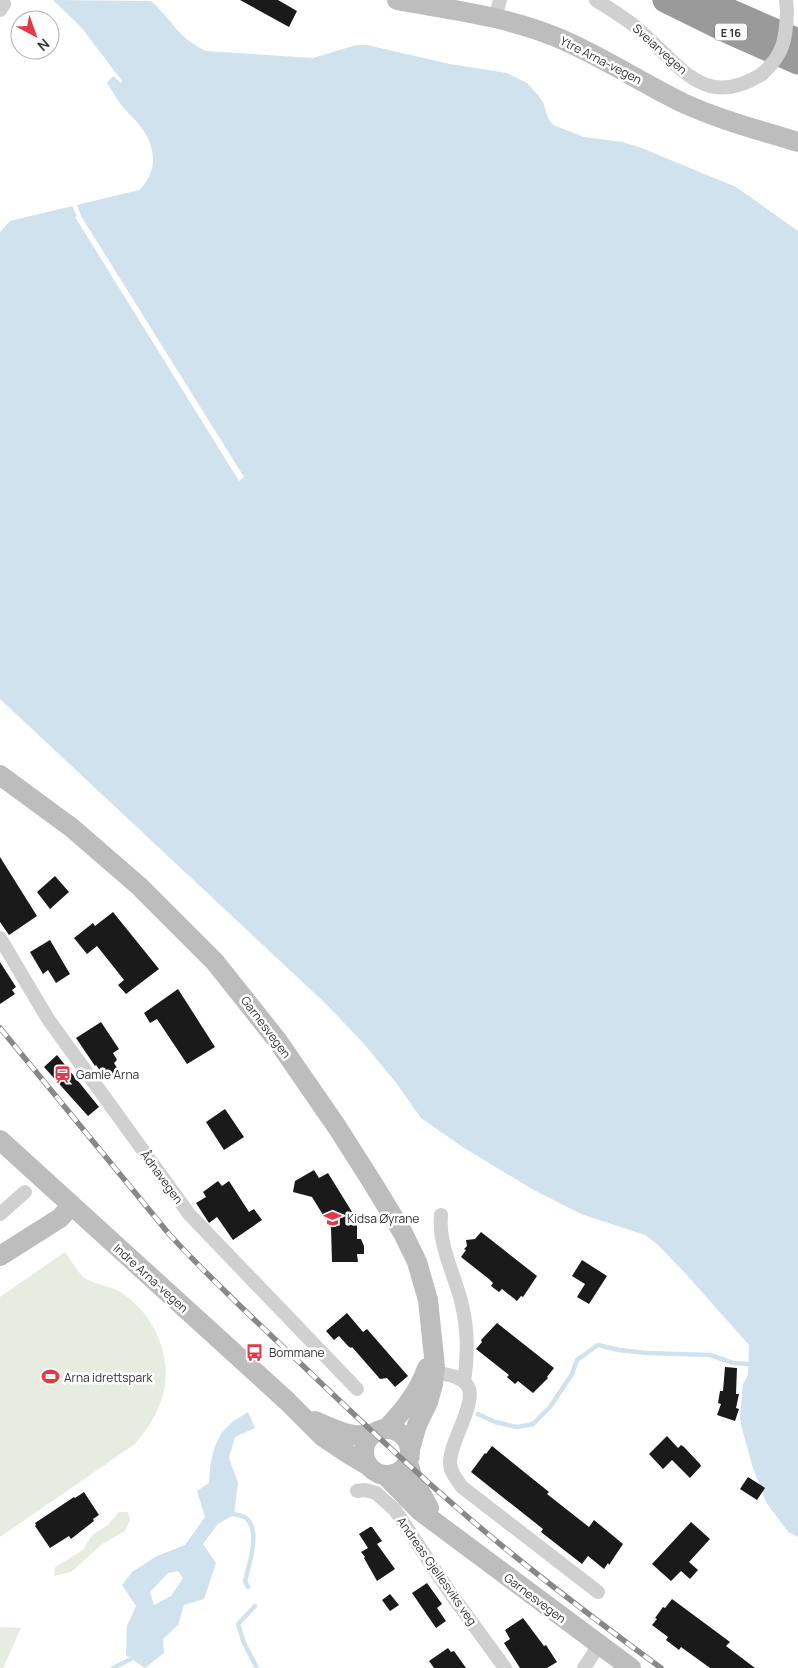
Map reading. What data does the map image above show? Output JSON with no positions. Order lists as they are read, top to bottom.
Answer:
{
  "streets": {
    "highway": ["E 16"],
    "main road": ["Ytre Arna-vegen", "Garnesvegen", "Indre Arna-vegen"],
    "street": ["Sveiarvegen", "Ådnavegen", "Andreas Gjellesviks veg"]
  },
  "crossings": [
    ["Garnesvegen", "Indre Arna-vegen"]
  ],
  "places": {
    "station": ["Gamle Arna"],
    "school or university": ["Kidsa Øyrane"],
    "bus stop": ["Bommane"],
    "sports": ["Arna idrettspark"]
  },
  "north": "bottom right"
}
